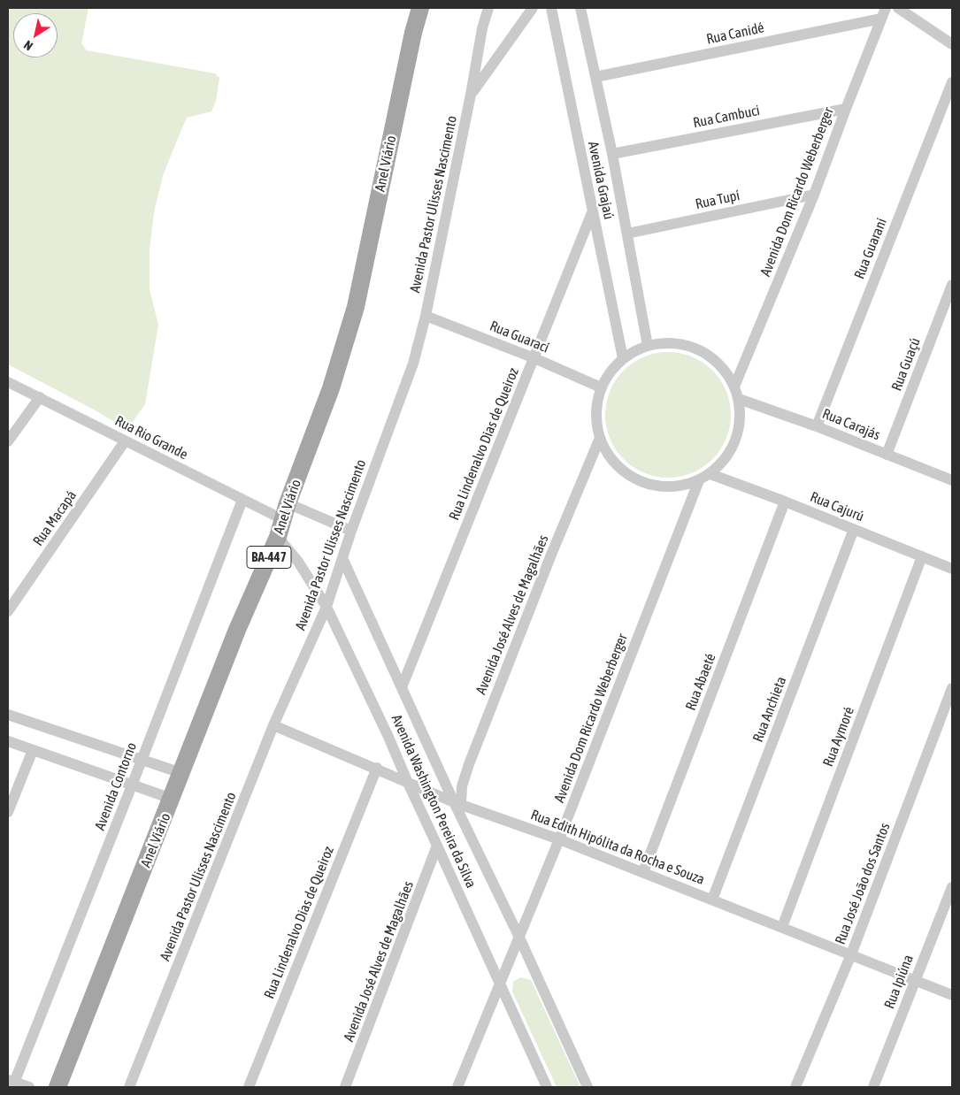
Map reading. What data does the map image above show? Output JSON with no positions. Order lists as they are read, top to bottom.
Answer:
{
  "streets": {
    "main road": ["Anel Viário", "BA-447"],
    "street": [
      "Rua Canidé",
      "Rua Cambuci",
      "Avenida Grajaú",
      "Avenida Dom Ricardo Weberberger",
      "Rua Tupí",
      "Avenida Pastor Ulisses Nascimento",
      "Rua Guarani",
      "Rua Guarací",
      "Rua Guaçú",
      "Rua Carajás",
      "Rua Rio Grande",
      "Rua Lindenalvo Dias de Queiroz",
      "Rua Cajurú",
      "Rua Macapá",
      "Avenida José Alves de Magalhães",
      "Rua Abaeté",
      "Rua Anchieta",
      "Rua Aymoré",
      "Avenida Contorno",
      "Avenida Washington Pereira da Silva",
      "Rua Edith Hipólita da Rocha e Souza",
      "Rua José João dos Santos",
      "Rua Ipiúna"
    ]
  },
  "crossings": [
    ["Rua Canidé", "Avenida Grajaú"],
    ["Rua Canidé", "Avenida Dom Ricardo Weberberger"],
    ["Rua Cambuci", "Avenida Grajaú"],
    ["Rua Cambuci", "Avenida Dom Ricardo Weberberger"],
    ["Anel Viário", "Rua Rio Grande"],
    ["Anel Viário", "Avenida Washington Pereira da Silva"],
    ["Avenida Grajaú", "Avenida Dom Ricardo Weberberger"],
    ["Avenida Grajaú", "Rua Tupí"],
    ["Avenida Grajaú", "Rua Guarací"],
    ["Avenida Grajaú", "Rua Carajás"],
    ["Avenida Grajaú", "Rua Lindenalvo Dias de Queiroz"],
    ["Avenida Grajaú", "Rua Cajurú"],
    ["Avenida Grajaú", "Avenida José Alves de Magalhães"],
    ["Avenida Dom Ricardo Weberberger", "Rua Tupí"],
    ["Avenida Dom Ricardo Weberberger", "Rua Guarací"],
    ["Avenida Dom Ricardo Weberberger", "Rua Carajás"],
    ["Avenida Dom Ricardo Weberberger", "Rua Cajurú"],
    ["Avenida Dom Ricardo Weberberger", "Avenida José Alves de Magalhães"],
    ["Avenida Dom Ricardo Weberberger", "Avenida Washington Pereira da Silva"],
    ["Avenida Dom Ricardo Weberberger", "Rua Edith Hipólita da Rocha e Souza"],
    ["Avenida Pastor Ulisses Nascimento", "Rua Guarací"],
    ["Avenida Pastor Ulisses Nascimento", "Rua Rio Grande"],
    ["Avenida Pastor Ulisses Nascimento", "Avenida Washington Pereira da Silva"],
    ["Avenida Pastor Ulisses Nascimento", "Rua Edith Hipólita da Rocha e Souza"],
    ["Rua Guarani", "Rua Carajás"],
    ["Rua Guarací", "Rua Carajás"],
    ["Rua Guarací", "Rua Lindenalvo Dias de Queiroz"],
    ["Rua Guarací", "Rua Cajurú"],
    ["Rua Guarací", "Avenida José Alves de Magalhães"],
    ["Rua Guaçú", "Rua Carajás"],
    ["Rua Carajás", "Rua Cajurú"],
    ["Rua Carajás", "Avenida José Alves de Magalhães"],
    ["Rua Rio Grande", "Rua Macapá"],
    ["Rua Rio Grande", "Avenida Contorno"],
    ["Rua Lindenalvo Dias de Queiroz", "Avenida Washington Pereira da Silva"],
    ["Rua Lindenalvo Dias de Queiroz", "Rua Edith Hipólita da Rocha e Souza"],
    ["Rua Cajurú", "Avenida José Alves de Magalhães"],
    ["Rua Cajurú", "Rua Abaeté"],
    ["Rua Cajurú", "Rua Anchieta"],
    ["Rua Cajurú", "Rua Aymoré"],
    ["Avenida José Alves de Magalhães", "Avenida Washington Pereira da Silva"],
    ["Avenida José Alves de Magalhães", "Rua Edith Hipólita da Rocha e Souza"],
    ["Rua Abaeté", "Rua Edith Hipólita da Rocha e Souza"],
    ["Rua Anchieta", "Rua Edith Hipólita da Rocha e Souza"],
    ["Rua Aymoré", "Rua Edith Hipólita da Rocha e Souza"],
    ["Avenida Washington Pereira da Silva", "Rua Edith Hipólita da Rocha e Souza"],
    ["Rua Edith Hipólita da Rocha e Souza", "Rua José João dos Santos"],
    ["Rua Edith Hipólita da Rocha e Souza", "Rua Ipiúna"]
  ],
  "north": "bottom left"
}
